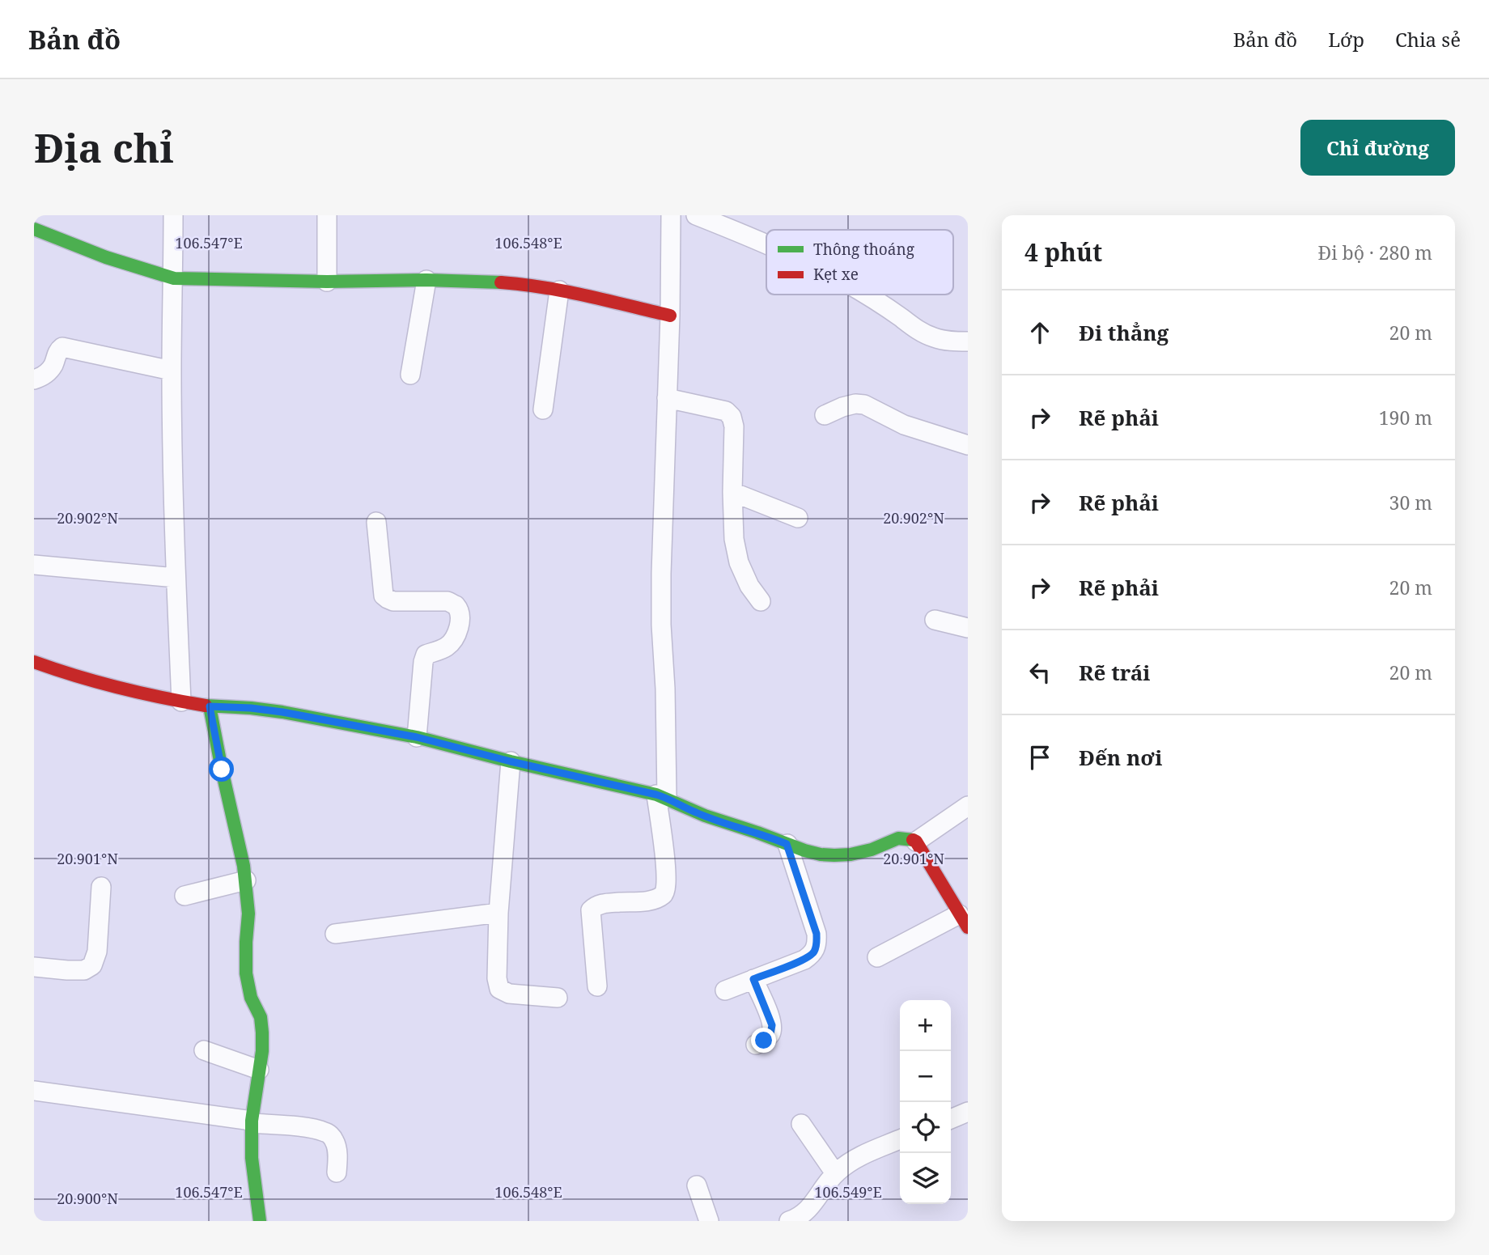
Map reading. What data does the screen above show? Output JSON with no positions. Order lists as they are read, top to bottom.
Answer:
{
  "legend": ["Thông thoáng", "Kẹt xe"],
  "page": {
    "header": "Bản đồ",
    "nav": ["Bản đồ", "Lớp", "Chia sẻ"],
    "buttons": "Chỉ đường",
    "title": "Địa chỉ",
    "heading": ["4 phút", "Đi bộ · 280 m"],
    "list": [
      ["Đi thẳng", "20 m"],
      ["Rẽ phải", "190 m"],
      ["Rẽ phải", "30 m"],
      ["Rẽ phải", "20 m"],
      ["Rẽ trái", "20 m"],
      "Đến nơi"
    ],
    "map_buttons": ["+", "−"]
  },
  "coordinates": [
    "106.547°E",
    "106.548°E",
    "20.902°N",
    "20.901°N",
    "106.549°E",
    "20.900°N"
  ]
}
